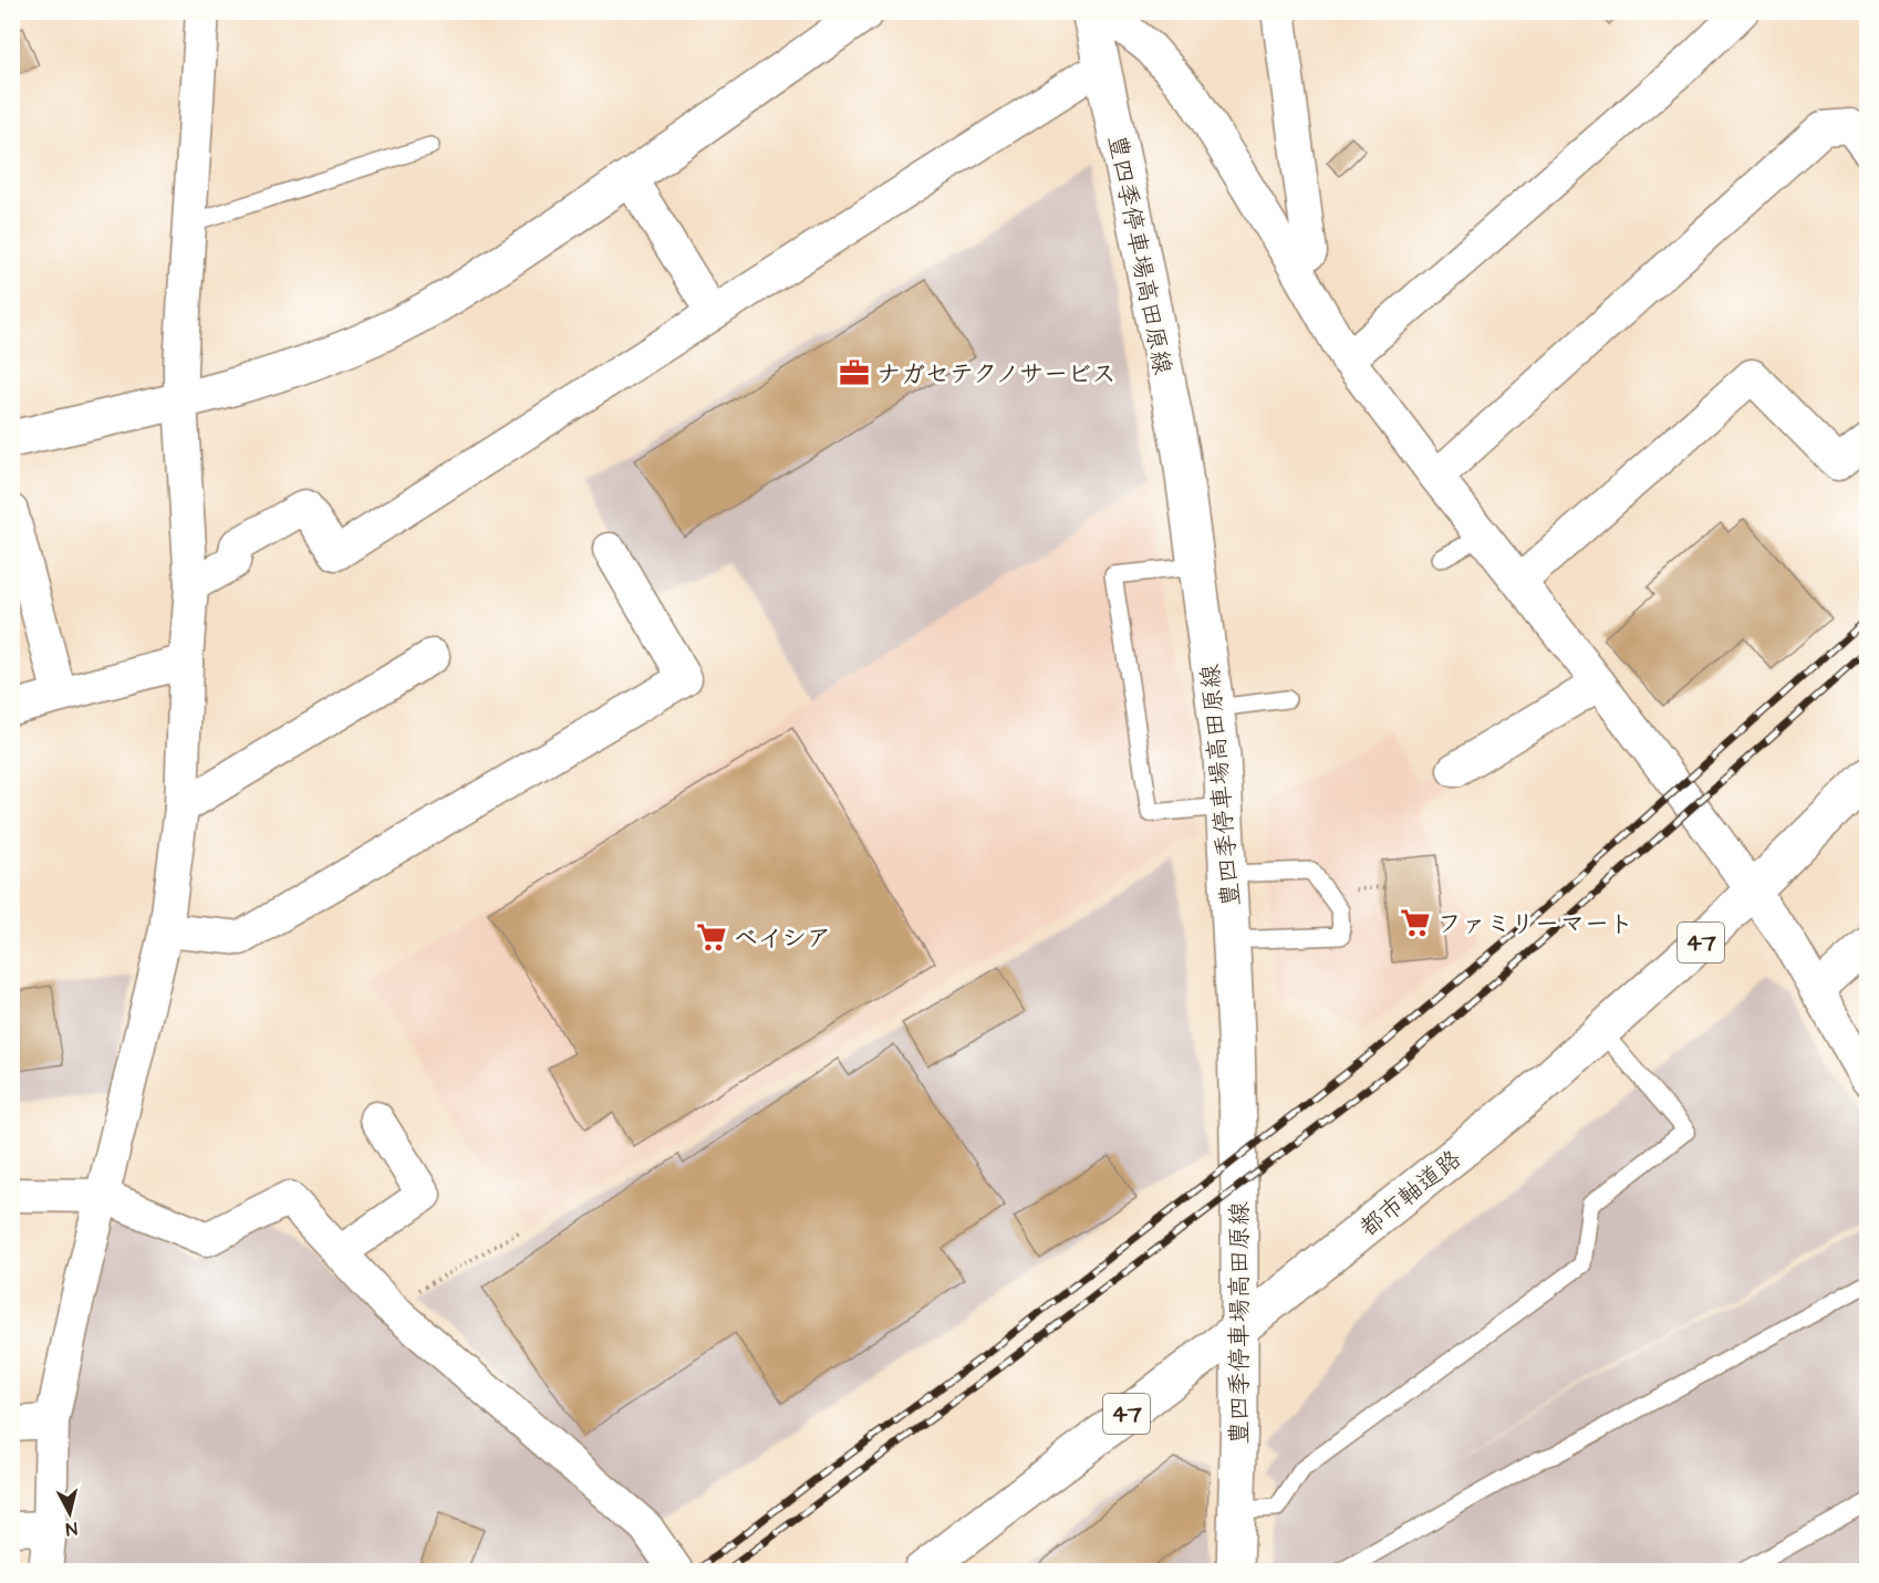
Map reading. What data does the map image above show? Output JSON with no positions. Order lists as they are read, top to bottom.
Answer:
{
  "streets": {
    "main road": ["豊四季停車場高田原線", "47", "都市軸道路"]
  },
  "crossings": [
    ["豊四季停車場高田原線", "都市軸道路"]
  ],
  "places": {
    "office": ["ナガセテクノサービス"],
    "supermarket": ["ファミリーマート", "ベイシア"]
  },
  "north": "bottom"
}
